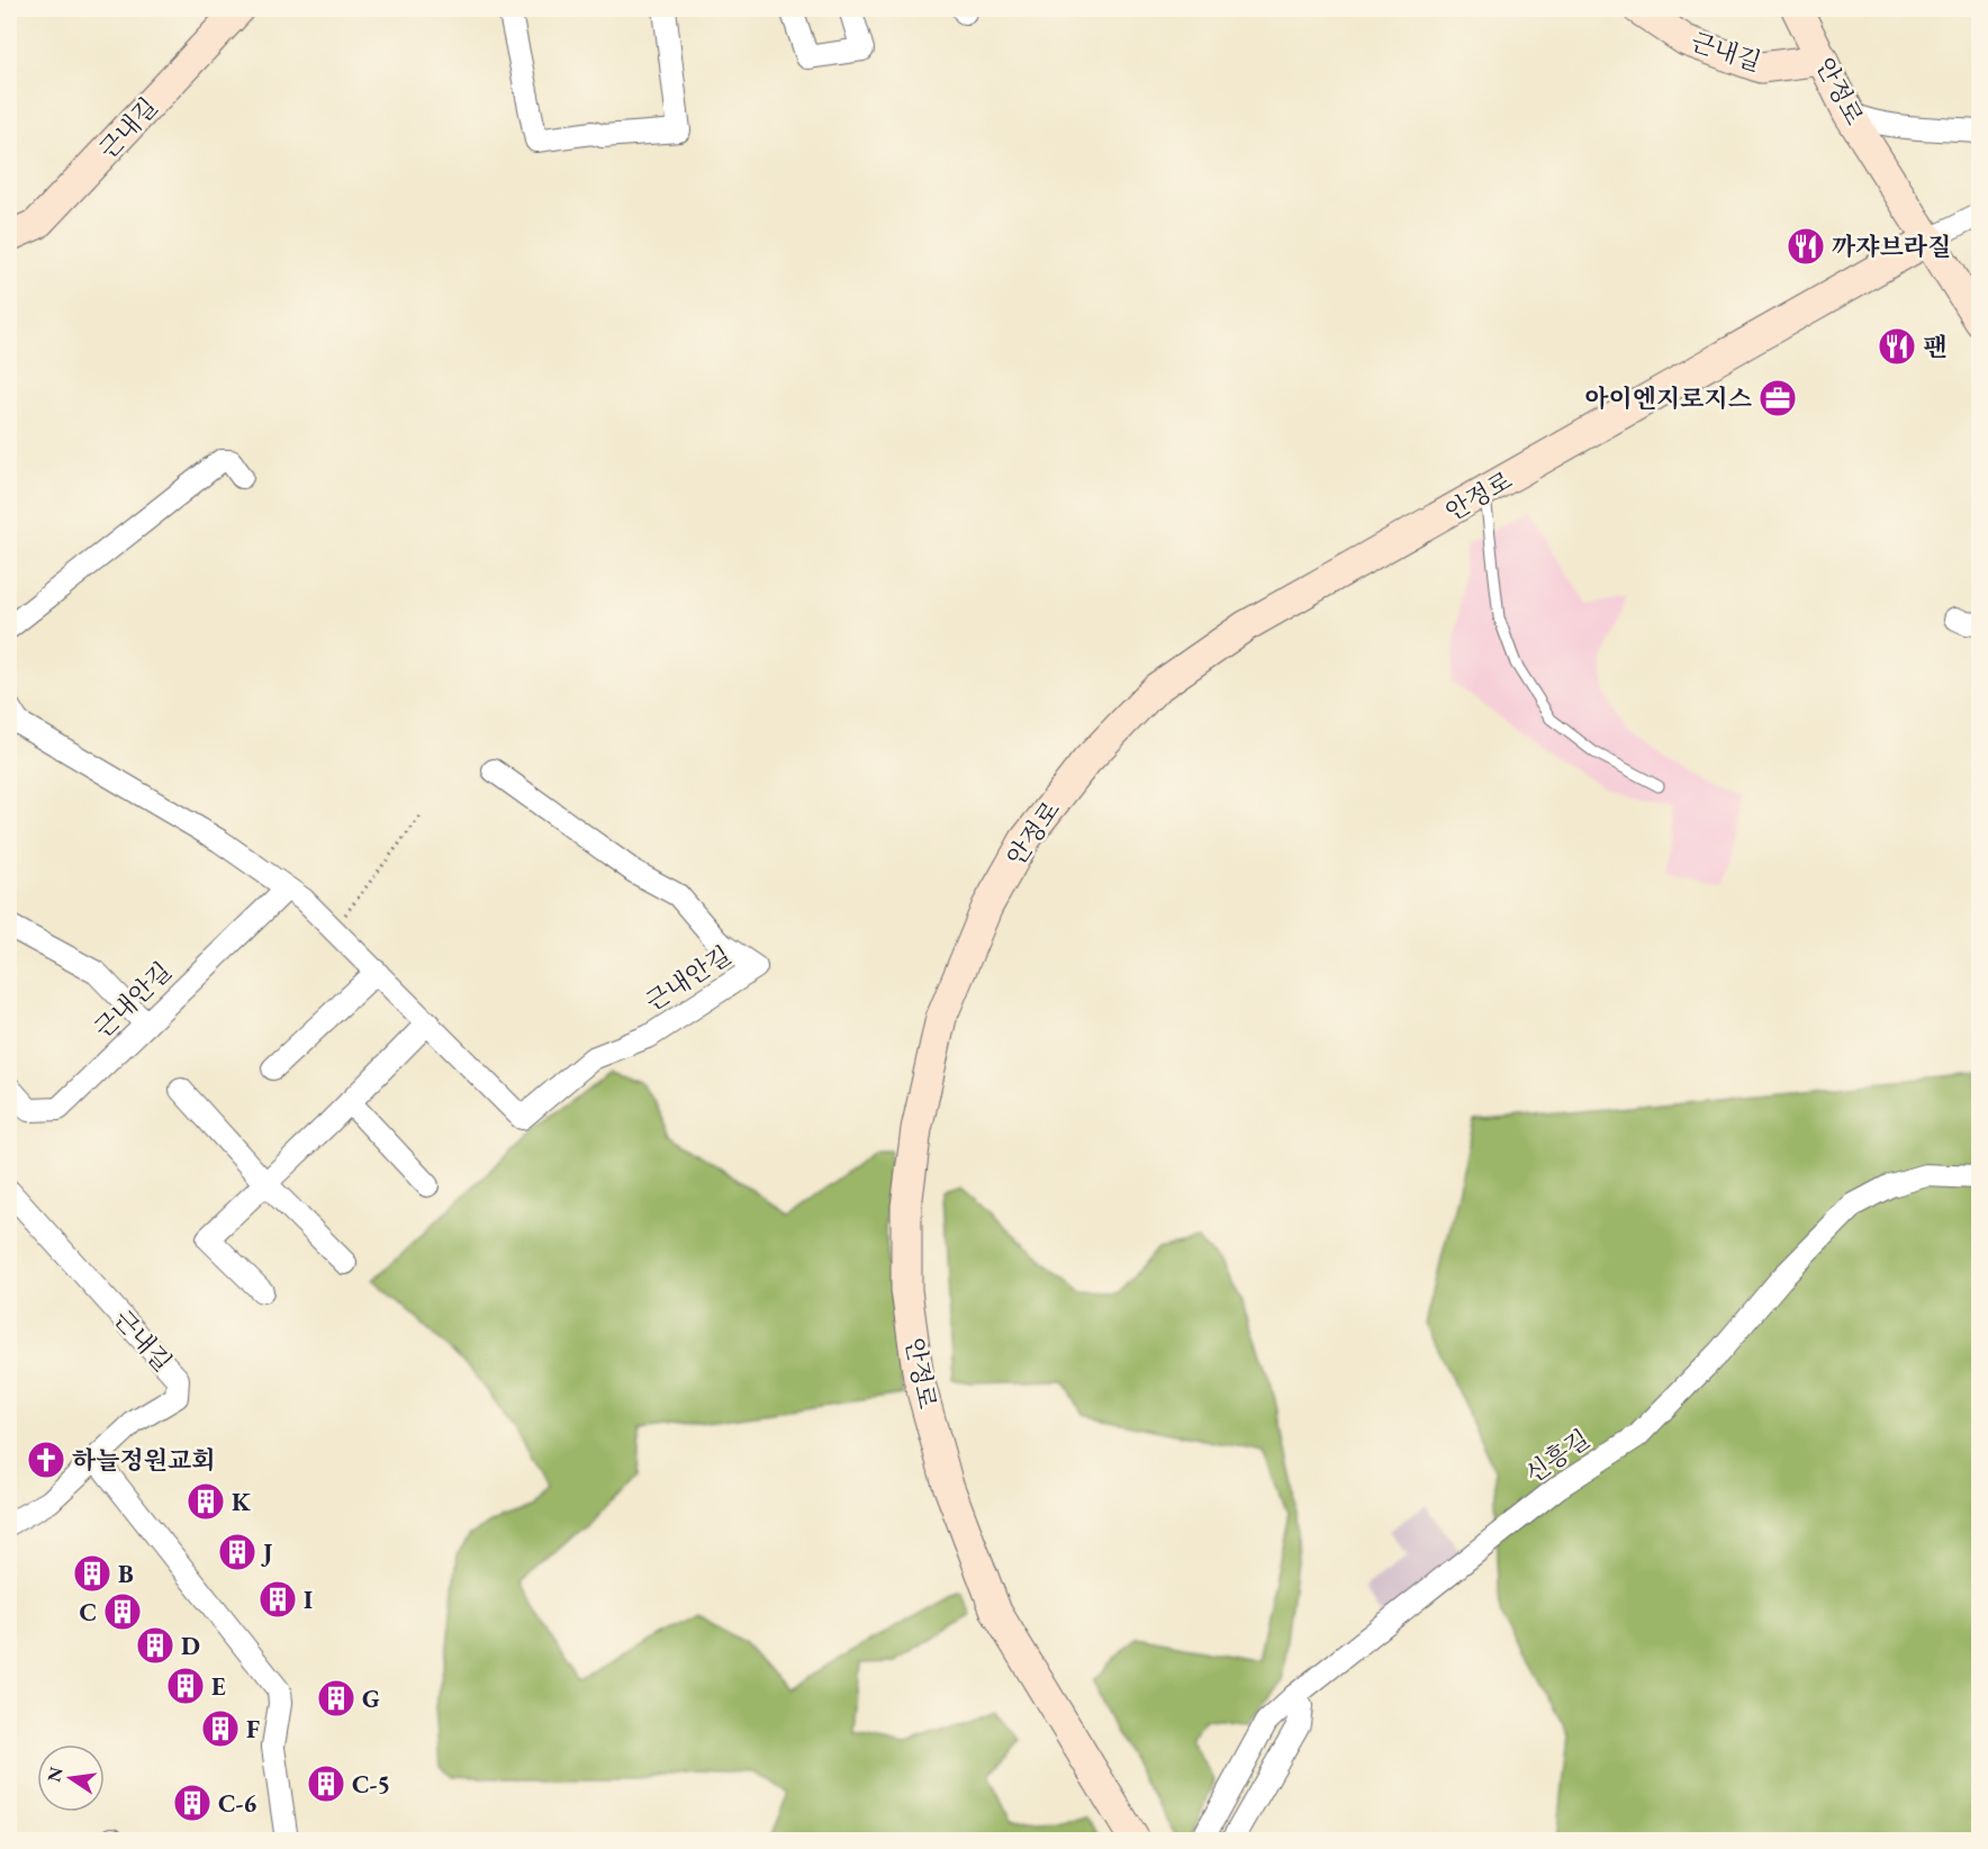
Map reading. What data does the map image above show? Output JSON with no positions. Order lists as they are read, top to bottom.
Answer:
{
  "streets": {
    "street": [
      "근내길",
      "안정로",
      "근내안길",
      "신흥길"
    ]
  },
  "crossings": [
    ["근내길", "안정로"]
  ],
  "places": {
    "restaurant": ["까쟈브라질", "팬"],
    "office": ["아이엔지로지스"],
    "church": ["하늘정원교회"],
    "building": [
      "K",
      "J",
      "B",
      "I",
      "C",
      "D",
      "E",
      "G",
      "F",
      "C-5",
      "C-6"
    ]
  },
  "north": "left"
}
